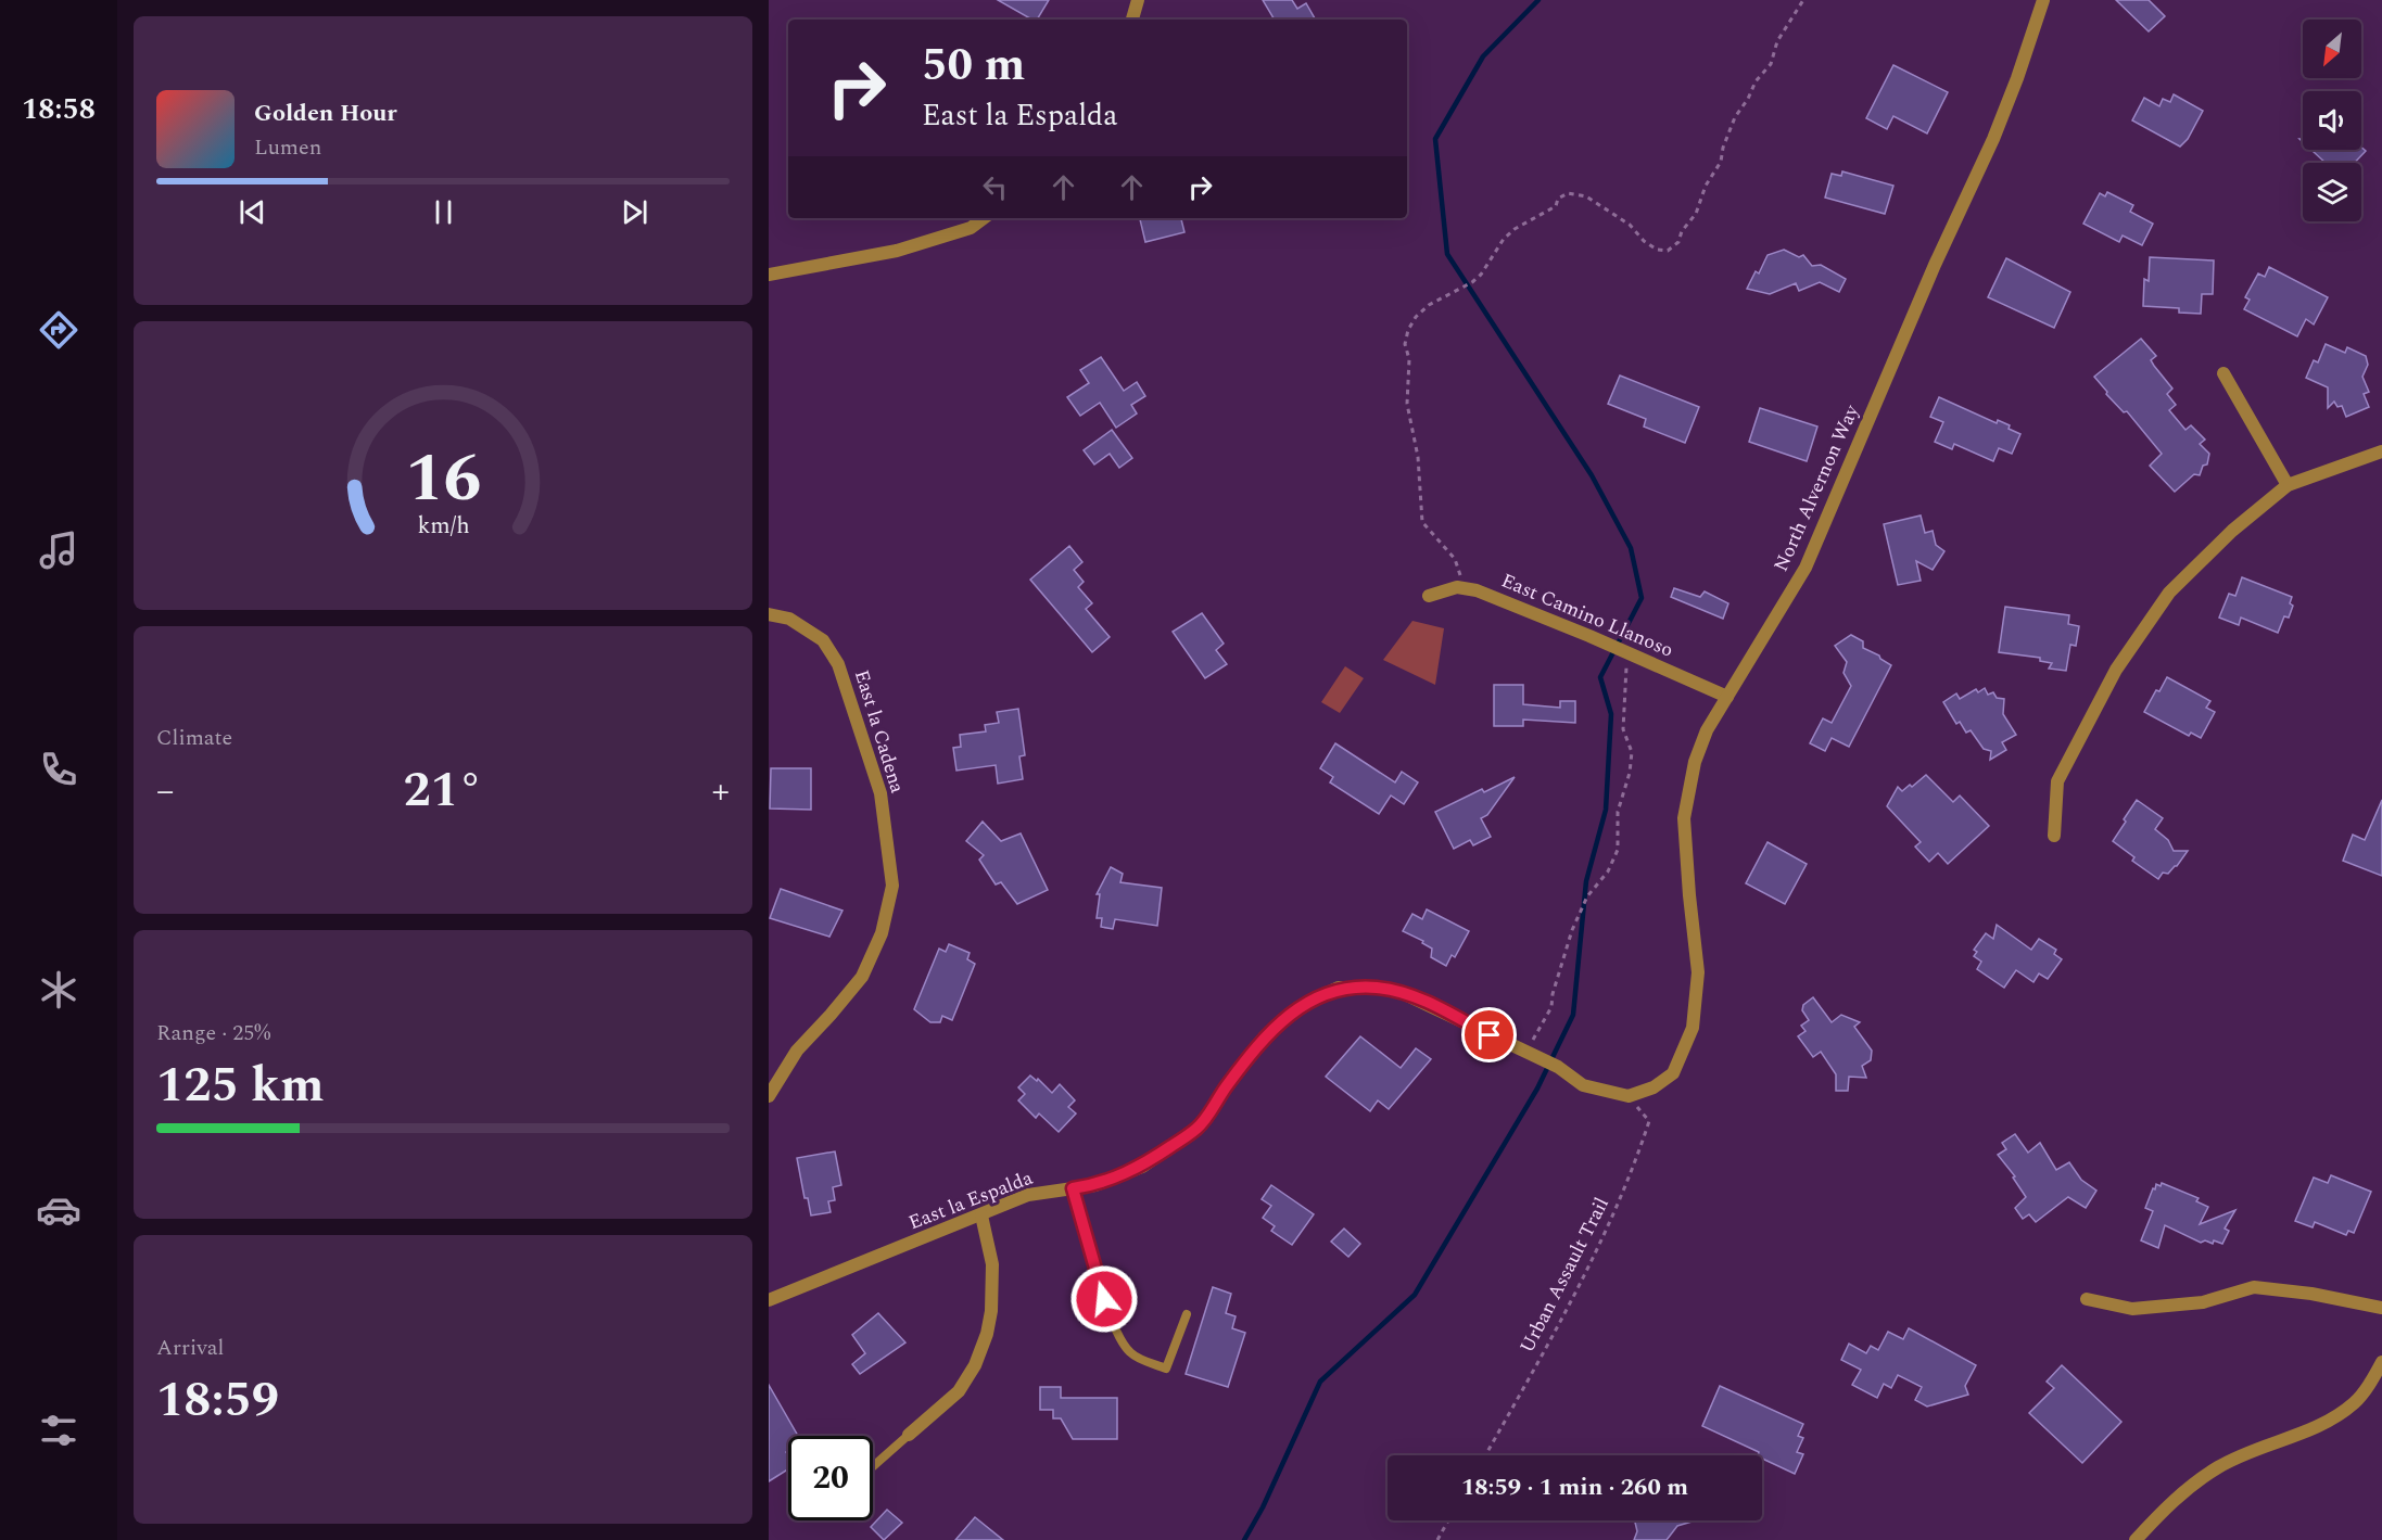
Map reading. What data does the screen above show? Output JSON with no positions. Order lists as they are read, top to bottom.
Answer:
{
  "streets": {
    "street": [
      "North Alvernon Way",
      "East Camino Llanoso",
      "East la Cadena",
      "East la Espalda"
    ],
    "path": ["Urban Assault Trail"]
  },
  "crossings": [
    ["North Alvernon Way", "East Camino Llanoso"],
    ["North Alvernon Way", "East la Espalda"],
    ["North Alvernon Way", "Urban Assault Trail"],
    ["East la Espalda", "Urban Assault Trail"]
  ],
  "north": "bottom left",
  "page": {
    "tabs": "18:58",
    "turn": ["50 m", "East la Espalda"],
    "song": ["Golden Hour", "Lumen"],
    "tile": [
      "Climate",
      ["Range · 25%", "125 km"],
      ["Arrival", "18:59"]
    ],
    "heat": ["−", "21°", "+"],
    "limit": "20",
    "trip": "18:59 · 1 min · 260 m",
    "gauge": ["16", "km/h"]
  }
}
